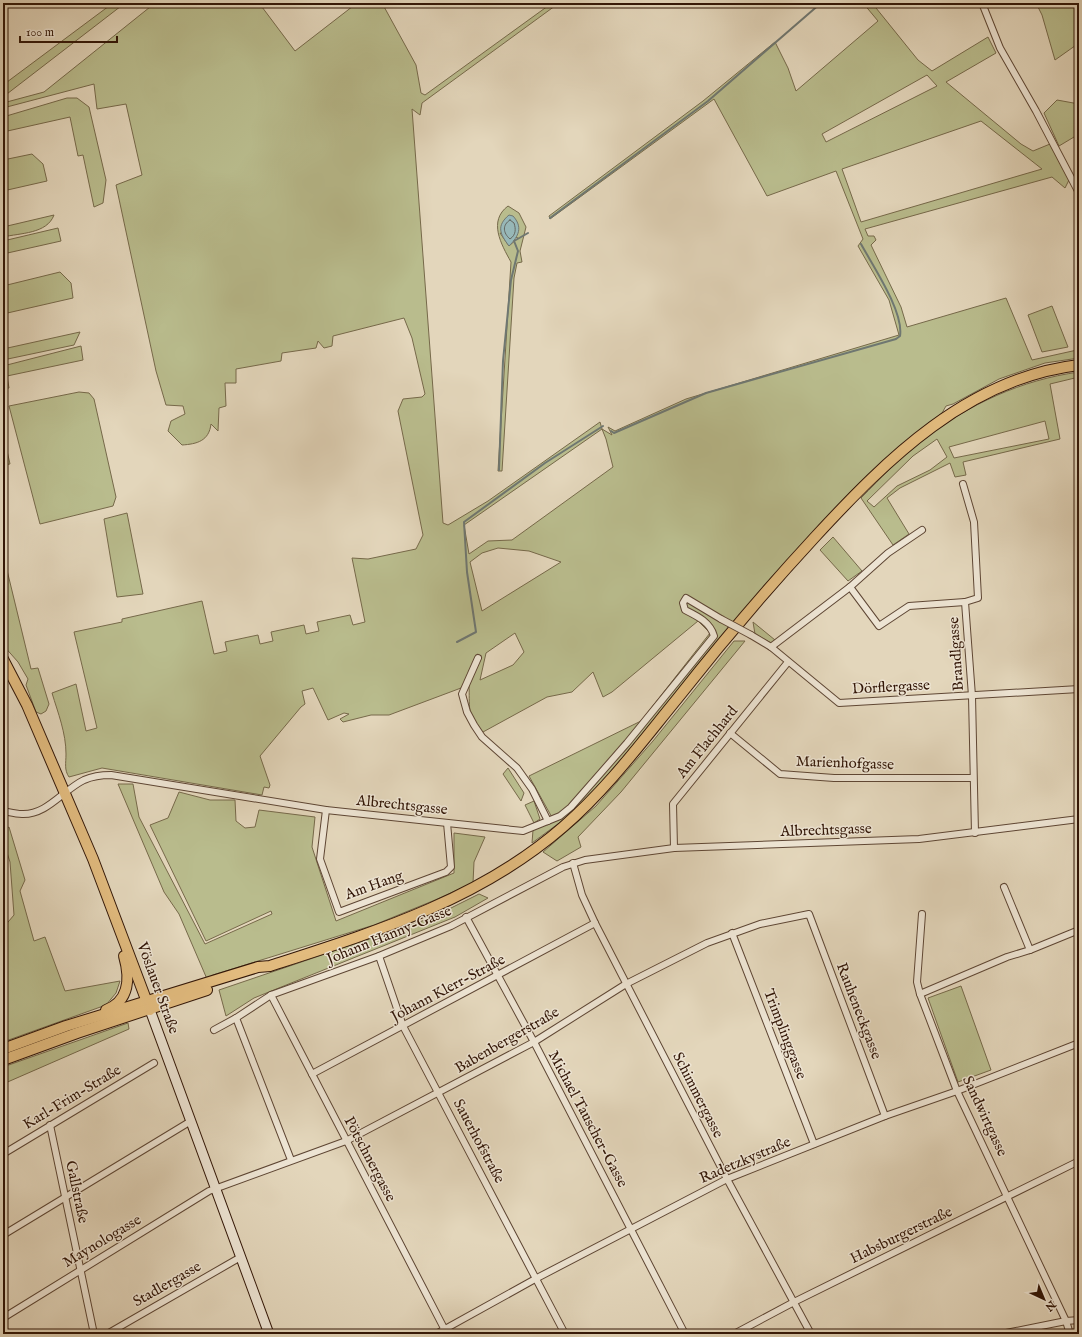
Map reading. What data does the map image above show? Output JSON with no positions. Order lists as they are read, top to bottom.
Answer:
{
  "streets": {
    "main road": ["Vöslauer Straße"],
    "street": [
      "Brandlgasse",
      "Dörflergasse",
      "Am Flachhard",
      "Marienhofgasse",
      "Albrechtsgasse",
      "Am Hang",
      "Johann Hanny-Gasse",
      "Johann Klerr-Straße",
      "Rauheneckgasse",
      "Trimplinggasse",
      "Babenbergerstraße",
      "Schimmergasse",
      "Karl-Frim-Straße",
      "Sandwirtgasse",
      "Michael Tauscher-Gasse",
      "Sauerhofstraße",
      "Pötschnergasse",
      "Radetzkystraße",
      "Gallstraße",
      "Habsburgerstraße",
      "Maynologasse",
      "Stadlergasse"
    ]
  },
  "crossings": [
    ["Brandlgasse", "Dörflergasse"],
    ["Brandlgasse", "Marienhofgasse"],
    ["Brandlgasse", "Albrechtsgasse"],
    ["Dörflergasse", "Am Flachhard"],
    ["Dörflergasse", "Albrechtsgasse"],
    ["Am Flachhard", "Marienhofgasse"],
    ["Am Flachhard", "Albrechtsgasse"],
    ["Albrechtsgasse", "Am Hang"],
    ["Albrechtsgasse", "Johann Hanny-Gasse"],
    ["Albrechtsgasse", "Vöslauer Straße"],
    ["Albrechtsgasse", "Schimmergasse"],
    ["Johann Hanny-Gasse", "Schimmergasse"],
    ["Johann Hanny-Gasse", "Michael Tauscher-Gasse"],
    ["Johann Hanny-Gasse", "Sauerhofstraße"],
    ["Johann Hanny-Gasse", "Pötschnergasse"],
    ["Vöslauer Straße", "Babenbergerstraße"],
    ["Vöslauer Straße", "Maynologasse"],
    ["Vöslauer Straße", "Stadlergasse"],
    ["Johann Klerr-Straße", "Schimmergasse"],
    ["Johann Klerr-Straße", "Michael Tauscher-Gasse"],
    ["Johann Klerr-Straße", "Sauerhofstraße"],
    ["Johann Klerr-Straße", "Pötschnergasse"],
    ["Rauheneckgasse", "Babenbergerstraße"],
    ["Rauheneckgasse", "Radetzkystraße"],
    ["Trimplinggasse", "Babenbergerstraße"],
    ["Trimplinggasse", "Radetzkystraße"],
    ["Babenbergerstraße", "Schimmergasse"],
    ["Babenbergerstraße", "Michael Tauscher-Gasse"],
    ["Babenbergerstraße", "Sauerhofstraße"],
    ["Babenbergerstraße", "Pötschnergasse"],
    ["Babenbergerstraße", "Maynologasse"],
    ["Schimmergasse", "Radetzkystraße"],
    ["Schimmergasse", "Habsburgerstraße"],
    ["Karl-Frim-Straße", "Gallstraße"],
    ["Sandwirtgasse", "Radetzkystraße"],
    ["Sandwirtgasse", "Habsburgerstraße"],
    ["Michael Tauscher-Gasse", "Radetzkystraße"],
    ["Sauerhofstraße", "Radetzkystraße"],
    ["Pötschnergasse", "Radetzkystraße"],
    ["Gallstraße", "Maynologasse"]
  ],
  "scale_bar": "100 m",
  "north": "bottom right"
}
